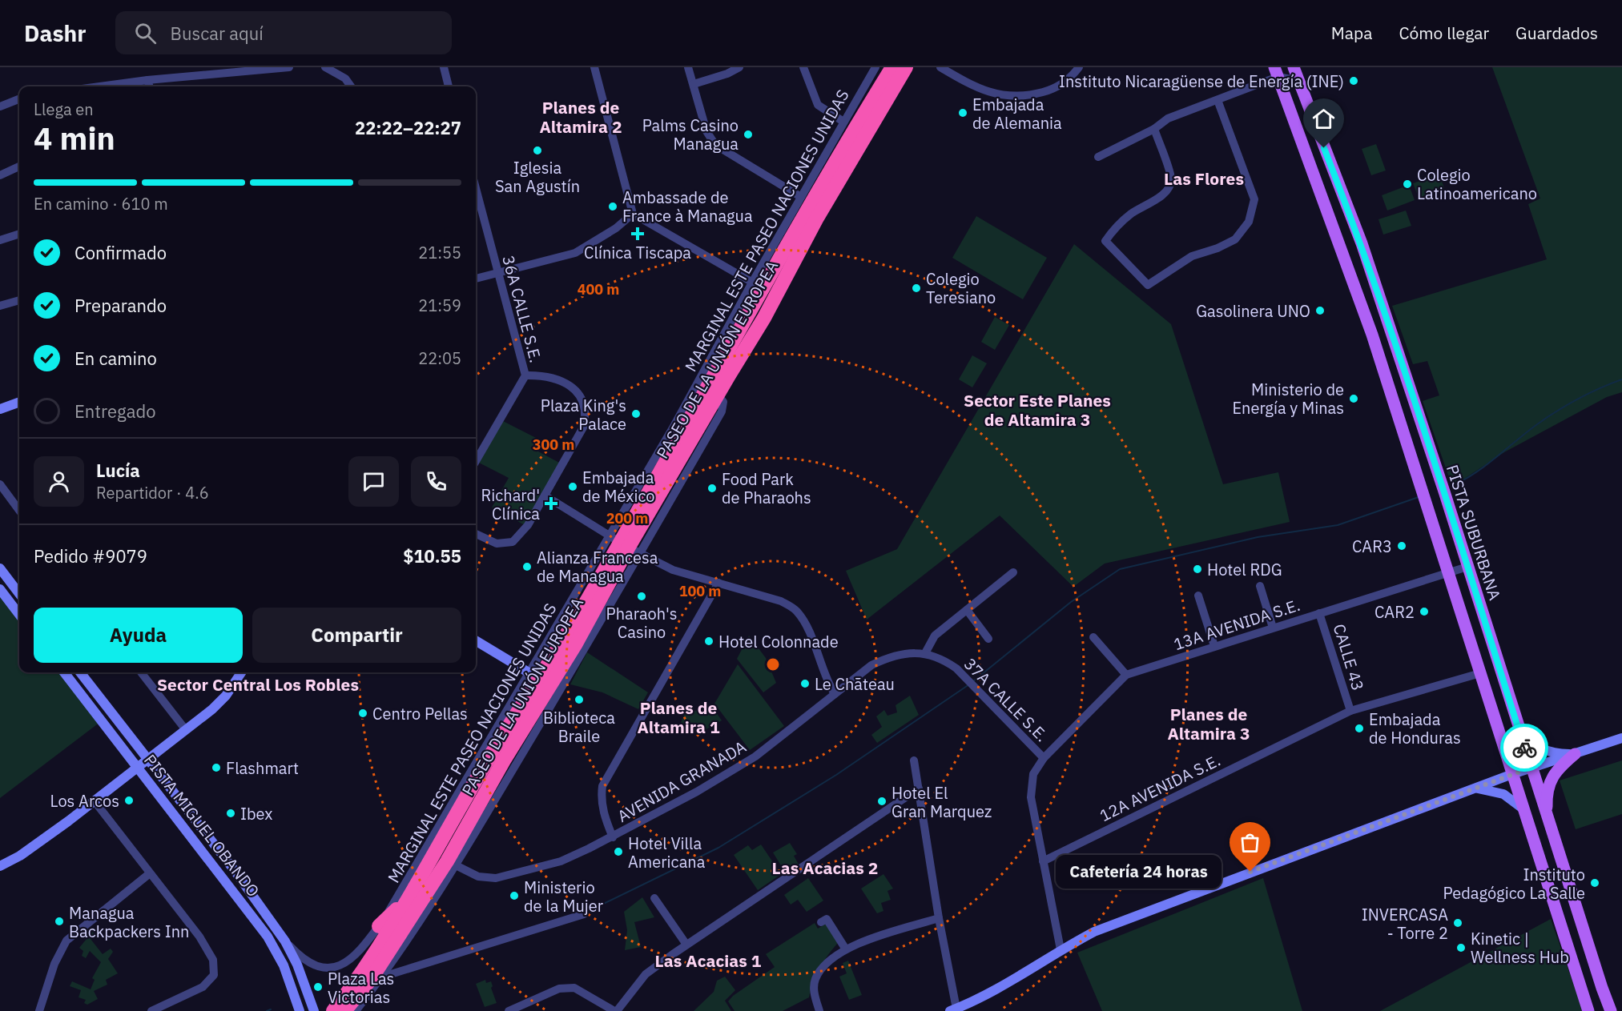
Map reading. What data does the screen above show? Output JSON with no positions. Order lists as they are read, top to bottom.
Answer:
{
  "streets": {
    "highway": ["PASEO DE LA UNIÓN EUROPEA"],
    "main road": ["PISTA SUBURBANA"],
    "street": [
      "MARGINAL ESTE PASEO NACIONES UNIDAS",
      "36A CALLE S.E.",
      "13A AVENIDA S.E.",
      "CALLE 43",
      "37A CALLE S.E.",
      "AVENIDA GRANADA",
      "12A AVENIDA S.E.",
      "PISTA MIGUEL OBANDO"
    ]
  },
  "crossings": [
    ["MARGINAL ESTE PASEO NACIONES UNIDAS", "PASEO DE LA UNIÓN EUROPEA"],
    ["MARGINAL ESTE PASEO NACIONES UNIDAS", "PISTA MIGUEL OBANDO"],
    ["PASEO DE LA UNIÓN EUROPEA", "AVENIDA GRANADA"],
    ["PISTA SUBURBANA", "13A AVENIDA S.E."],
    ["13A AVENIDA S.E.", "CALLE 43"],
    ["13A AVENIDA S.E.", "37A CALLE S.E."],
    ["CALLE 43", "12A AVENIDA S.E."],
    ["37A CALLE S.E.", "AVENIDA GRANADA"],
    ["37A CALLE S.E.", "12A AVENIDA S.E."]
  ],
  "districts": [
    "Planes de Altamira 2",
    "Las Flores",
    "Sector Este Planes de Altamira 3",
    "Sector Central Los Robles",
    "Planes de Altamira 1",
    "Planes de Altamira 3",
    "Las Acacias 2",
    "Las Acacias 1"
  ],
  "places": {
    "other": [
      "Instituto Nicaragüense de Energía (INE)",
      "Embajada de Alemania",
      "Palms Casino Managua",
      "Iglesia San Agustín",
      "Colegio Latinoamericano",
      "Ambassade de France à Managua",
      "Colegio Teresiano",
      "Gasolinera UNO",
      "Ministerio de Energía y Minas",
      "Plaza King's Palace",
      "Embajada de México",
      "Food Park de Pharaohs",
      "CAR3",
      "Alianza Francesa de Managua",
      "Hotel RDG",
      "Pharaoh's Casino",
      "CAR2",
      "Hotel Colonnade",
      "Le Chãteau",
      "Biblioteca Braile",
      "Centro Pellas",
      "Embajada de Honduras",
      "Flashmart",
      "Los Arcos",
      "Hotel El Gran Marquez",
      "Ibex",
      "Hotel Villa Americana",
      "Cafetería 24 horas",
      "Instituto Pedagógico La Salle",
      "Ministerio de la Mujer",
      "Managua Backpackers Inn",
      "INVERCASA - Torre 2",
      "Kinetic | Wellness Hub",
      "Plaza Las Victorias"
    ],
    "health": ["Clínica Tiscapa", "Richard' Clínica"]
  },
  "page": {
    "header": "Dashr",
    "search": "Buscar aquí",
    "nav": ["Mapa", "Cómo llegar", "Guardados"],
    "heading": ["4 min", "Llega en", "22:22–22:27"],
    "panel": [
      "Lucía",
      "Repartidor · 4.6",
      "Pedido #9079",
      "$10.55"
    ],
    "bar": "En camino · 610 m",
    "list": [
      ["Confirmado", "21:55"],
      ["Preparando", "21:59"],
      ["En camino", "22:05"],
      "Entregado"
    ],
    "buttons": ["Ayuda", "Compartir"],
    "bubble": "Cafetería 24 horas"
  },
  "rings": [
    "400 m",
    "300 m",
    "200 m",
    "100 m"
  ]
}
